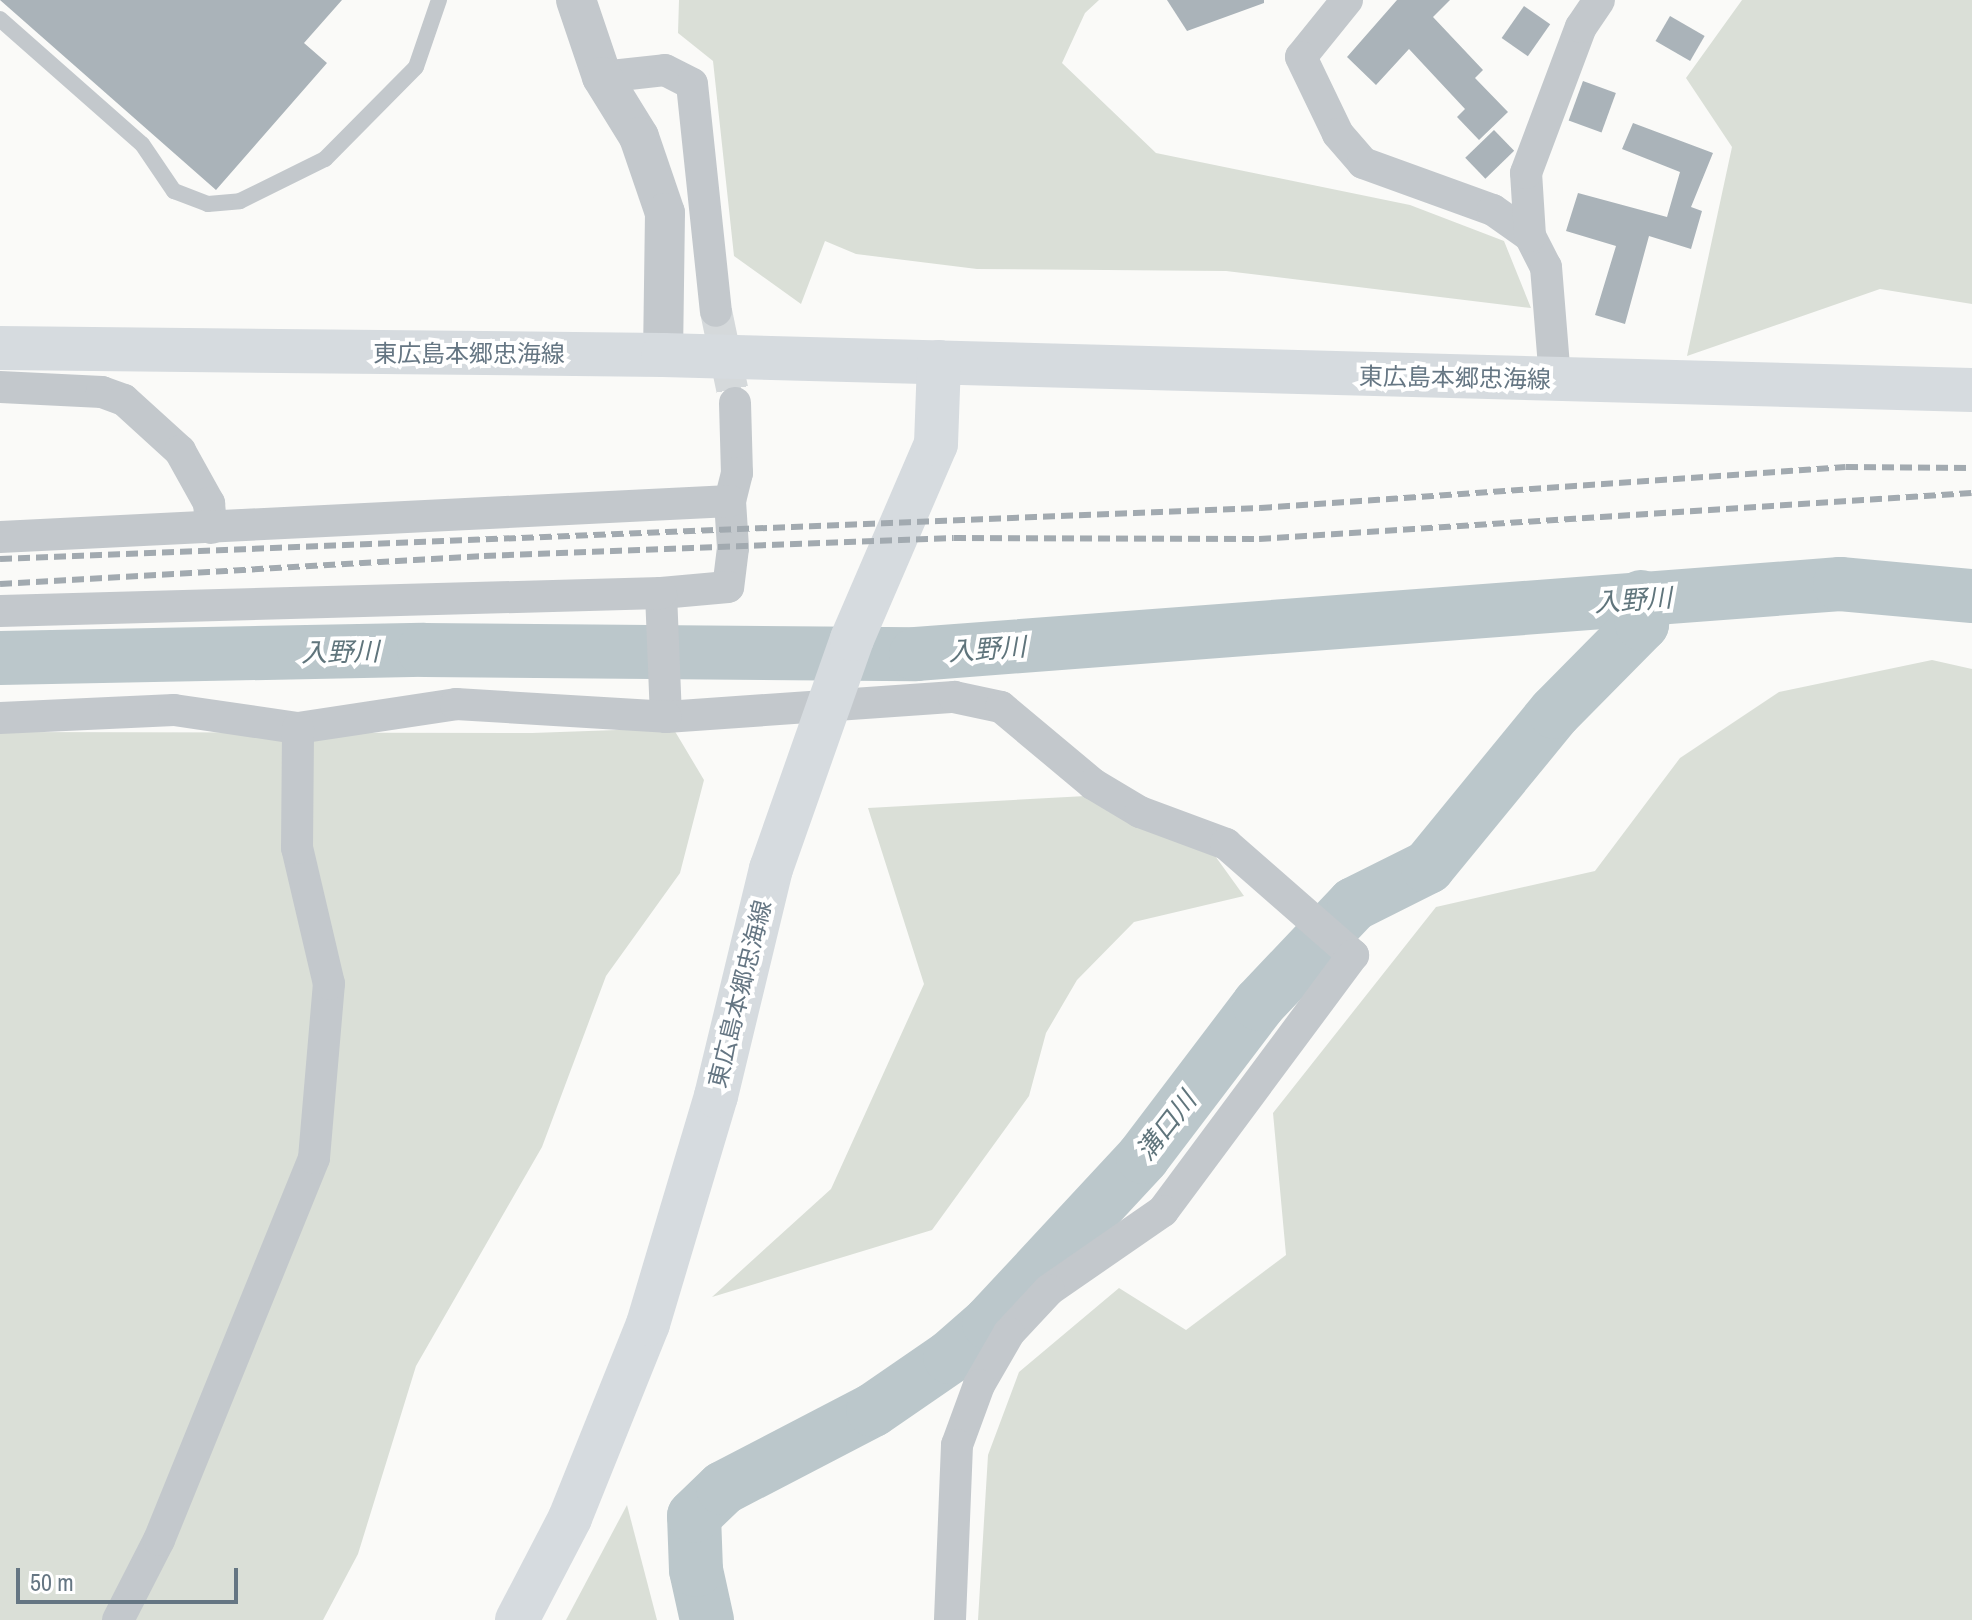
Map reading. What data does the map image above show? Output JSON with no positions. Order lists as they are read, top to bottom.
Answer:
{
  "streets": {
    "main road": ["東広島本郷忠海線"]
  },
  "water": ["入野川", "溝口川"],
  "scale_bar": "50 m"
}
